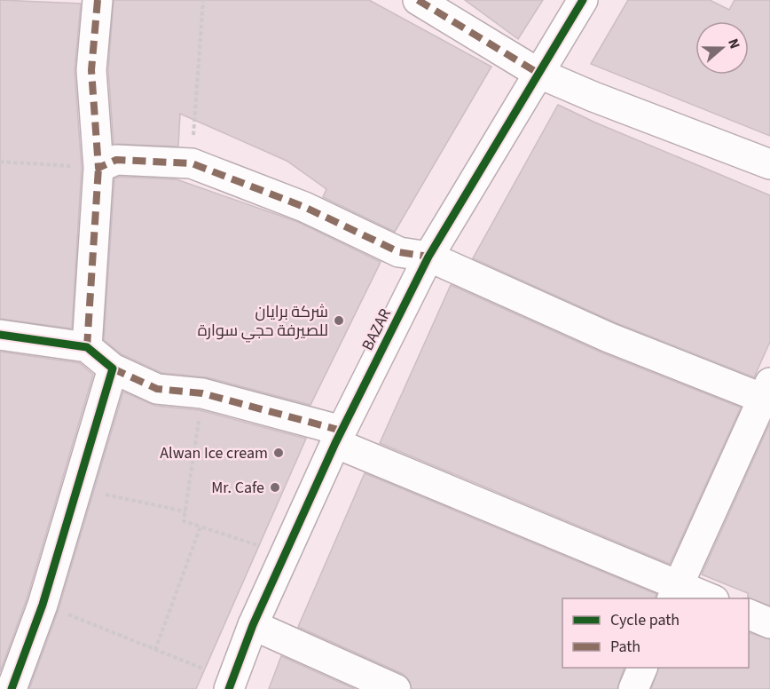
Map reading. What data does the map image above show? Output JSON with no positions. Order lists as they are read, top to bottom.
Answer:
{
  "streets": {
    "street": ["BAZAR"]
  },
  "places": ["شركة برايان للصيرفة حجي سوارة", "Alwan Ice cream", "Mr. Cafe"],
  "legend": ["Cycle path", "Path"],
  "north": "right"
}
